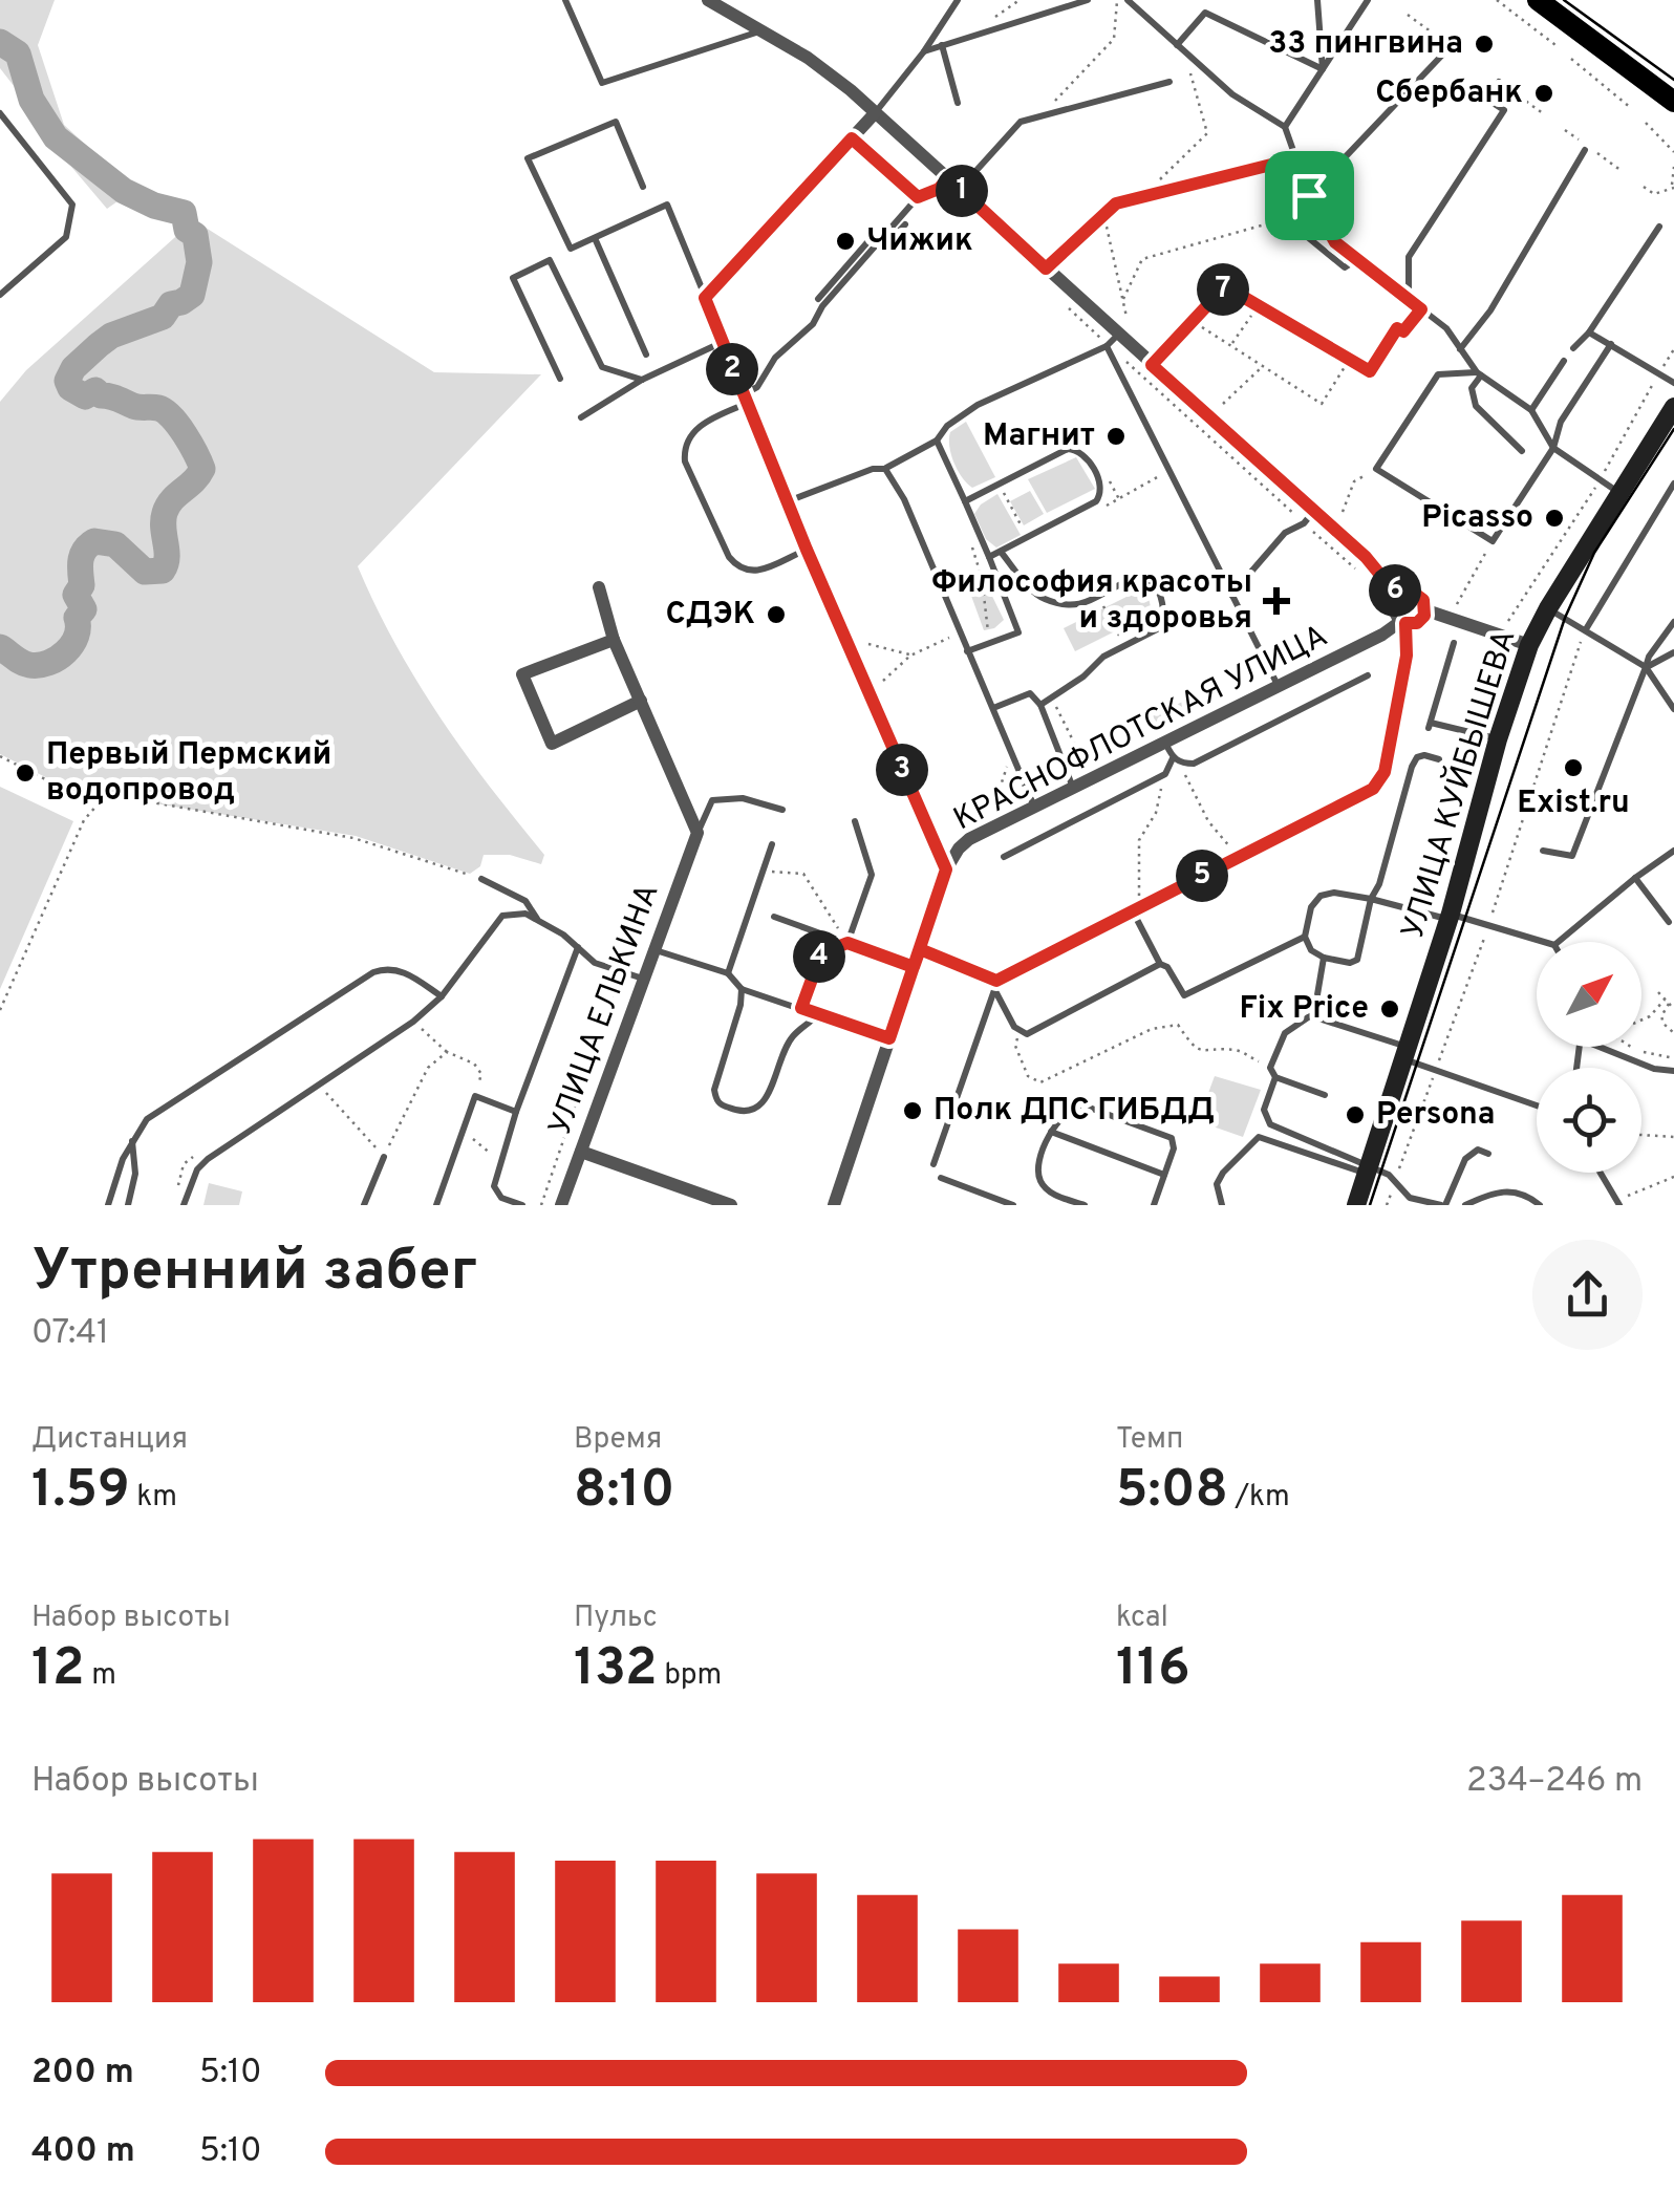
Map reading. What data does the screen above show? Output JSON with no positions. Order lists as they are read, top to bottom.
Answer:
{
  "streets": {
    "main road": ["УЛИЦА КУЙБЫШЕВА"],
    "street": ["КРАСНОФЛОТСКАЯ УЛИЦА", "УЛИЦА ЕЛЬКИНА"]
  },
  "places": {
    "other": [
      "33 пингвина",
      "Сбербанк",
      "Чижик",
      "Магнит",
      "Picasso",
      "СДЭК",
      "Exist.ru",
      "Первый Пермский водопровод",
      "Fix Price",
      "Полк ДПС ГИБДД",
      "Persona"
    ],
    "health": ["Философия красоты и здоровья"]
  },
  "north": "top right",
  "page": {
    "pins": [
      "1",
      "7",
      "2",
      "6",
      "3",
      "5",
      "4"
    ],
    "heading": ["Утренний забег", "07:41"],
    "stats": [
      ["Дистанция", "1.59 km"],
      ["Время", "8:10"],
      ["Темп", "5:08 /km"],
      ["Набор высоты", "12 m"],
      ["Пульс", "132 bpm"],
      ["kcal", "116"]
    ],
    "chart": ["Набор высоты", "234–246 m"],
    "list": [
      {
        "name": "200 m",
        "note": "5:10"
      },
      {
        "name": "400 m",
        "note": "5:10"
      }
    ]
  }
}
